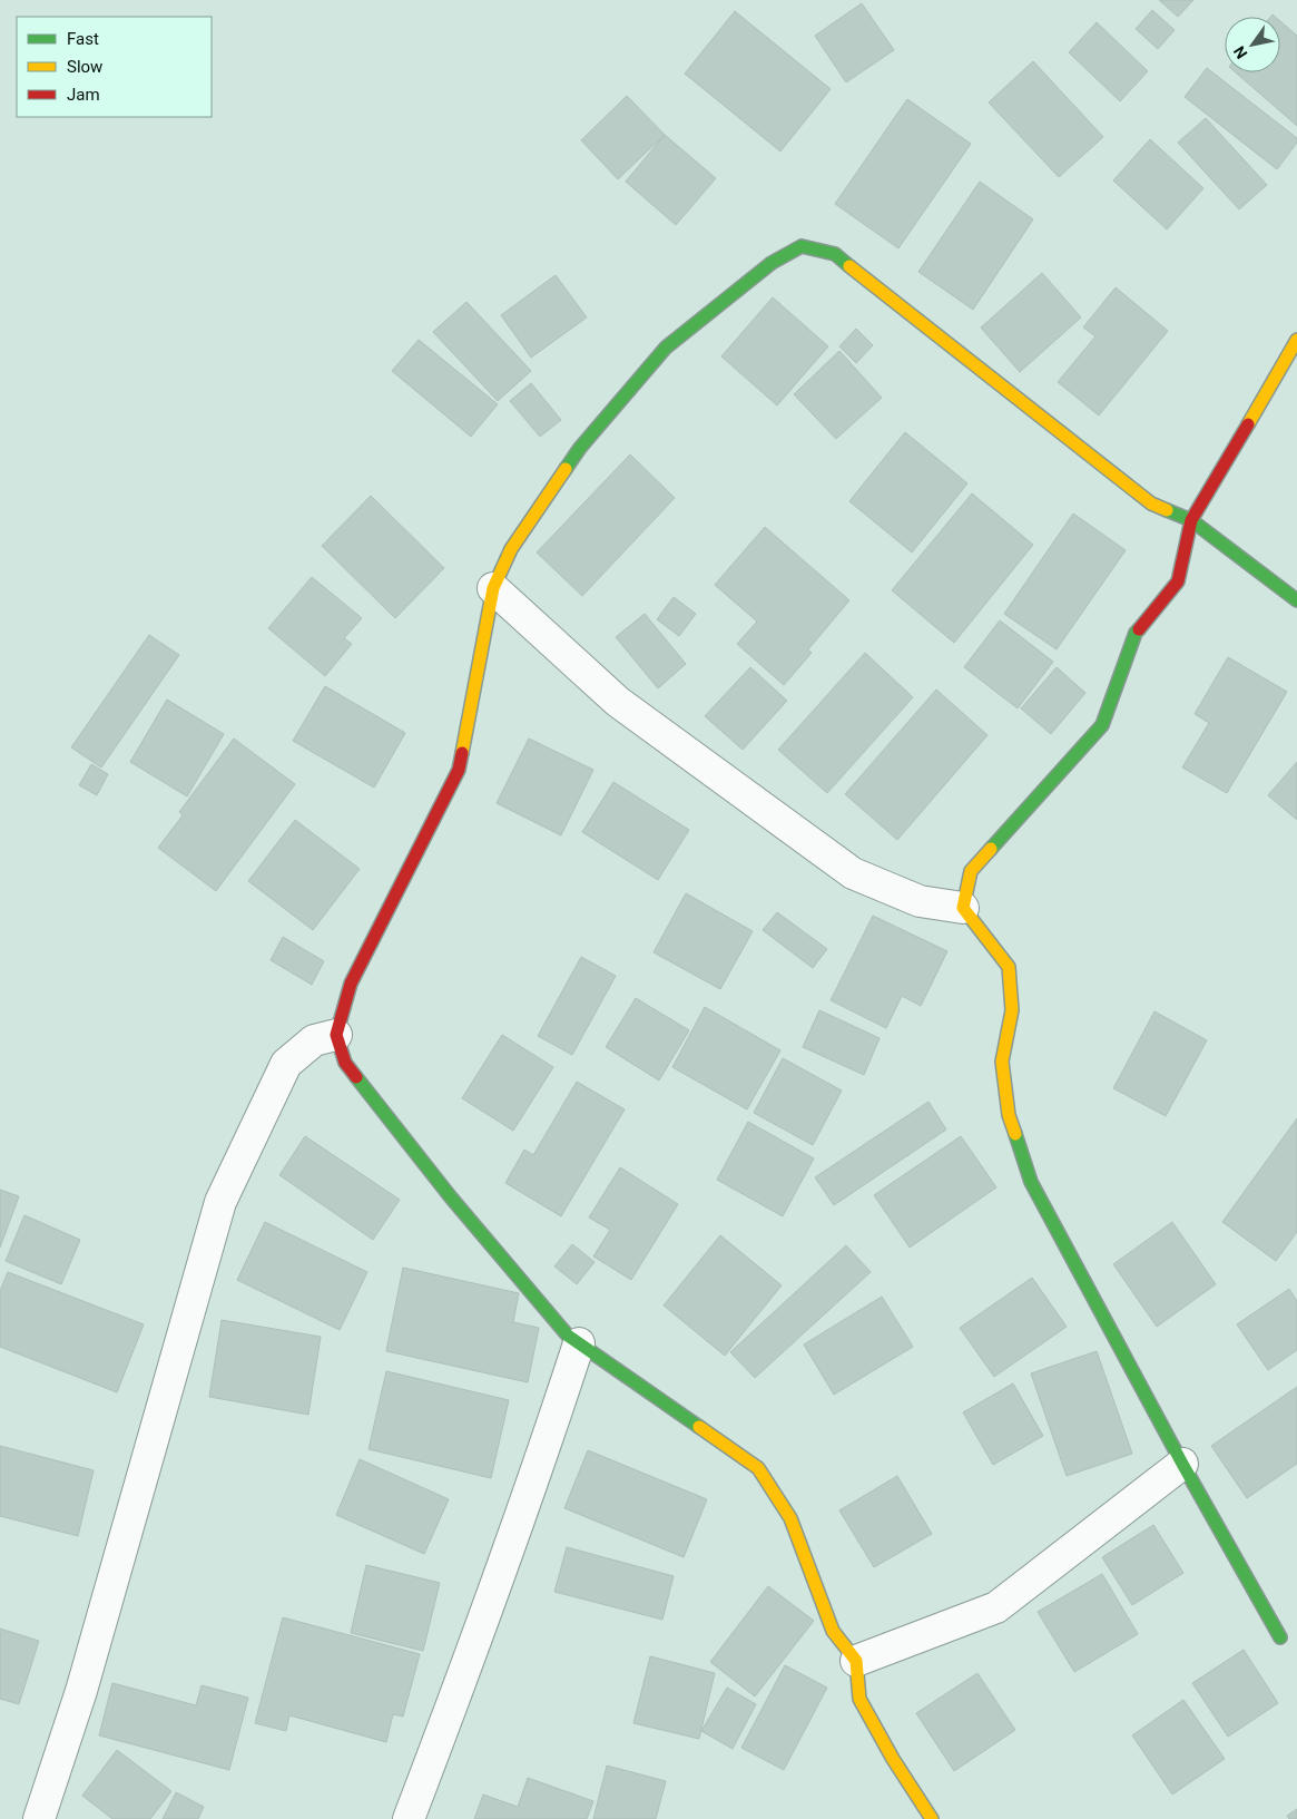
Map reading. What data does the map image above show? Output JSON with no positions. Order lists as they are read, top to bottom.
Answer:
{
  "legend": ["Fast", "Slow", "Jam"],
  "north": "bottom left"
}
